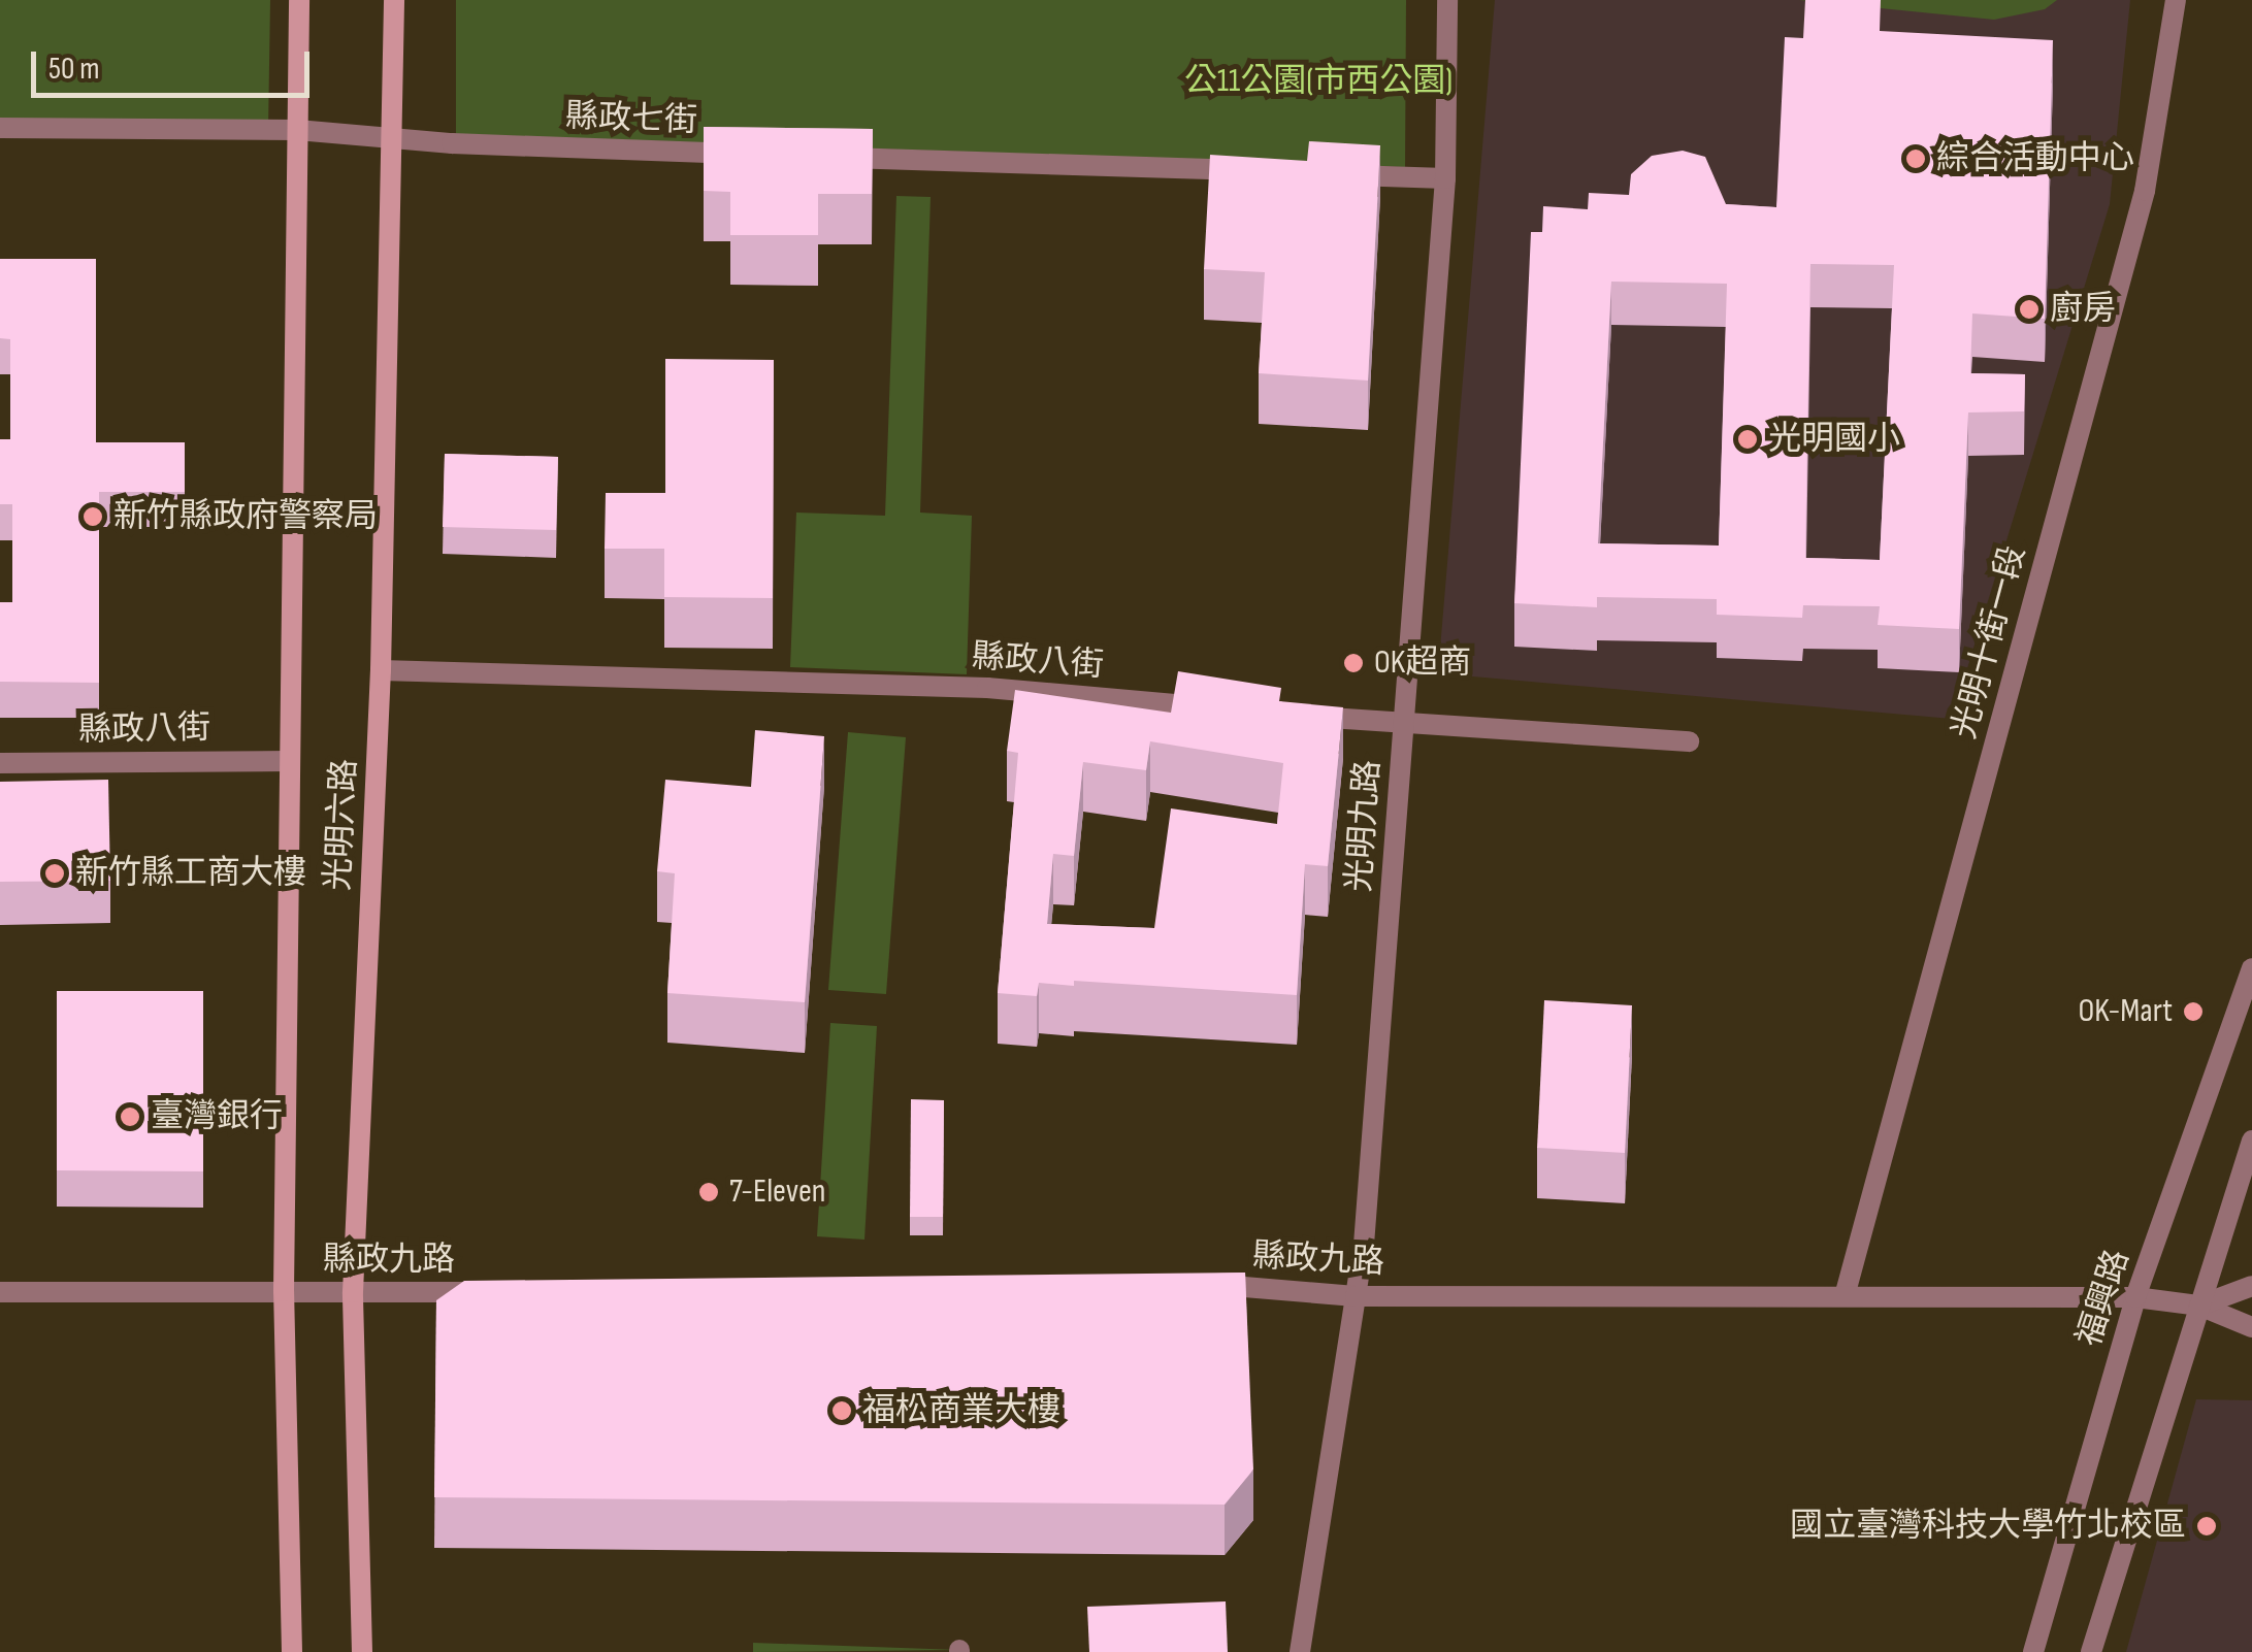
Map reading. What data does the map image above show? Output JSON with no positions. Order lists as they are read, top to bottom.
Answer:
{
  "streets": {
    "main road": ["光明六路"],
    "street": [
      "縣政七街",
      "光明十街一段",
      "縣政八街",
      "光明九路",
      "縣政九路",
      "福興路"
    ]
  },
  "crossings": [
    ["縣政七街", "光明六路"],
    ["光明十街一段", "縣政九路"],
    ["縣政八街", "光明六路"],
    ["光明六路", "縣政九路"],
    ["光明九路", "縣政九路"],
    ["縣政九路", "福興路"]
  ],
  "parks": ["公11公園(市西公園)"],
  "places": [
    "綜合活動中心",
    "廚房",
    "光明國小",
    "新竹縣政府警察局",
    "OK超商",
    "新竹縣工商大樓",
    "OK-Mart",
    "臺灣銀行",
    "7-Eleven",
    "福松商業大樓",
    "國立臺灣科技大學竹北校區"
  ],
  "scale_bar": "50 m"
}
